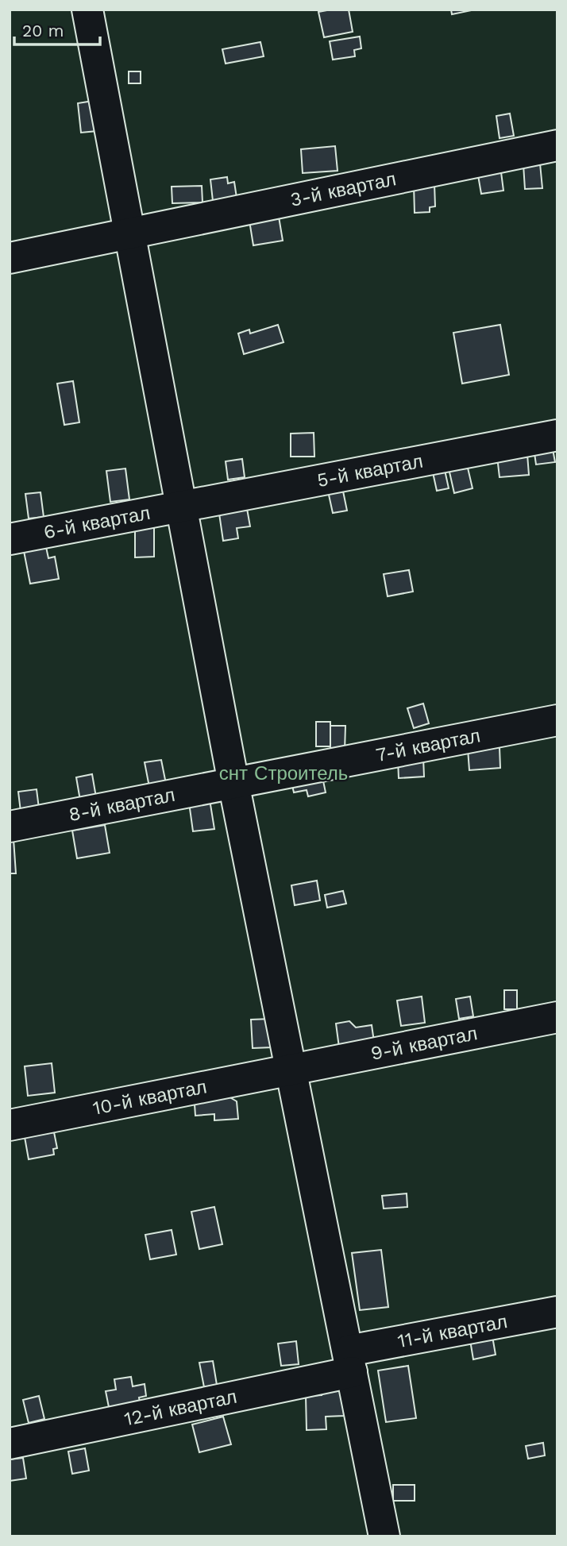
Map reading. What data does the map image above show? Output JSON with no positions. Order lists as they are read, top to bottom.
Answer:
{
  "streets": {
    "street": [
      "3-й квартал",
      "5-й квартал",
      "6-й квартал",
      "7-й квартал",
      "8-й квартал",
      "9-й квартал",
      "10-й квартал",
      "11-й квартал",
      "12-й квартал"
    ]
  },
  "crossings": [
    ["5-й квартал", "6-й квартал"],
    ["7-й квартал", "8-й квартал"],
    ["9-й квартал", "10-й квартал"],
    ["11-й квартал", "12-й квартал"]
  ],
  "parks": ["снт Строитель"],
  "scale_bar": "20 m"
}
